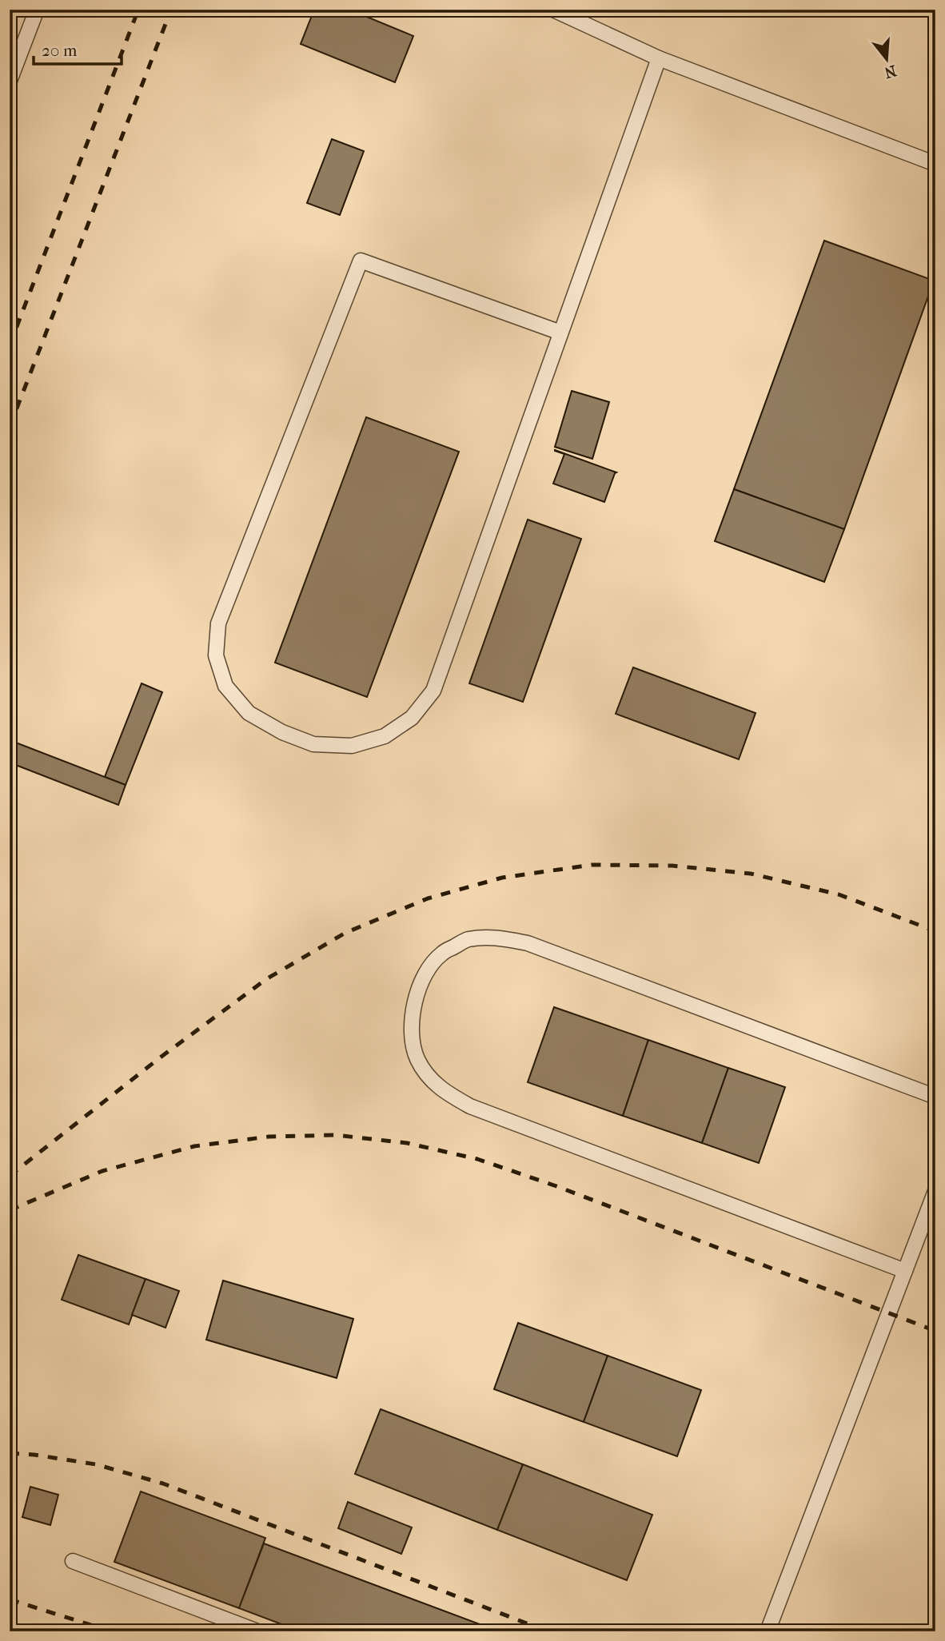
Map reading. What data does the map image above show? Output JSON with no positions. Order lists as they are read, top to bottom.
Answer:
{
  "scale_bar": "20 m",
  "north": "bottom"
}
